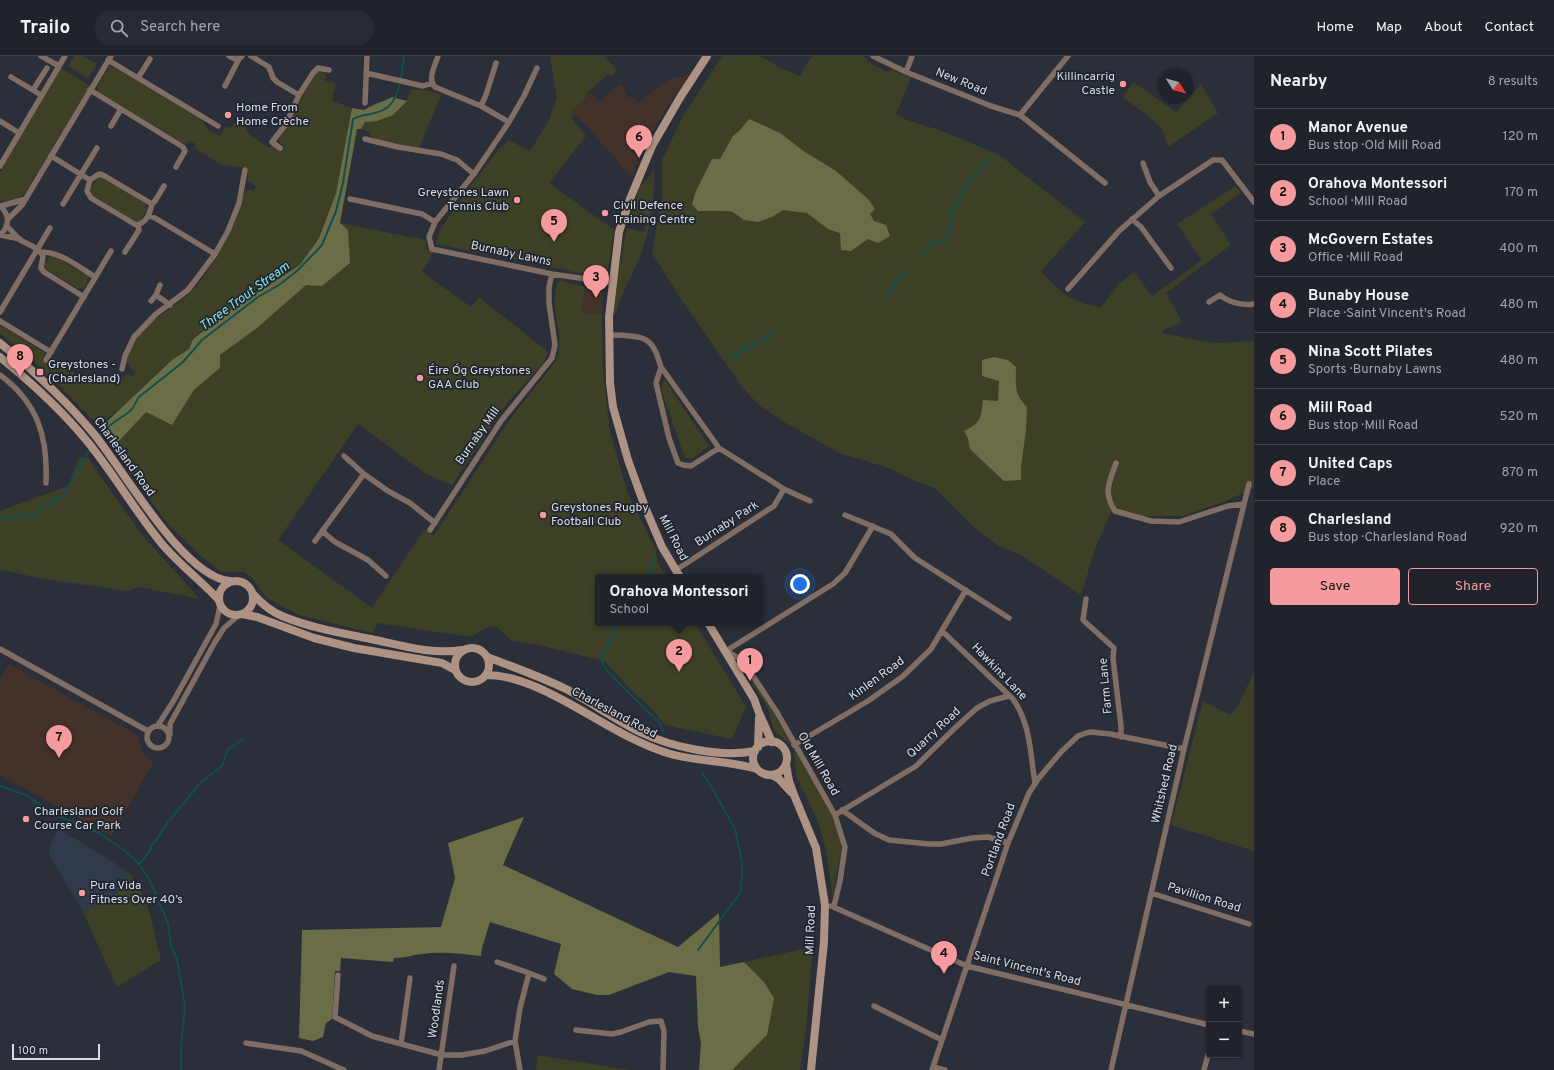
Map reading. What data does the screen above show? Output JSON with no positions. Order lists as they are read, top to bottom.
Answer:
{
  "streets": {
    "main road": ["Charlesland Road", "Mill Road"],
    "street": [
      "New Road",
      "Burnaby Lawns",
      "Burnaby Mill",
      "Burnaby Park",
      "Hawkins Lane",
      "Kinlen Road",
      "Farm Lane",
      "Quarry Road",
      "Old Mill Road",
      "Whitshed Road",
      "Portland Road",
      "Pavillion Road",
      "Saint Vincent's Road",
      "Woodlands"
    ]
  },
  "crossings": [
    ["Burnaby Lawns", "Burnaby Mill"],
    ["Burnaby Lawns", "Mill Road"],
    ["Charlesland Road", "Mill Road"],
    ["Burnaby Park", "Mill Road"],
    ["Mill Road", "Old Mill Road"],
    ["Mill Road", "Saint Vincent's Road"],
    ["Hawkins Lane", "Kinlen Road"],
    ["Hawkins Lane", "Quarry Road"],
    ["Hawkins Lane", "Portland Road"],
    ["Kinlen Road", "Old Mill Road"],
    ["Farm Lane", "Portland Road"],
    ["Quarry Road", "Old Mill Road"],
    ["Old Mill Road", "Saint Vincent's Road"],
    ["Whitshed Road", "Portland Road"],
    ["Whitshed Road", "Pavillion Road"],
    ["Whitshed Road", "Saint Vincent's Road"],
    ["Portland Road", "Saint Vincent's Road"]
  ],
  "water": ["Three Trout Stream"],
  "places": {
    "other": [
      "Killincarrig Castle",
      "Home From Home Crèche",
      "Greystones Lawn Tennis Club",
      "Civil Defence Training Centre",
      "Éire Óg Greystones GAA Club",
      "Greystones Rugby Football Club",
      "Charlesland Golf Course Car Park",
      "Pura Vida Fitness Over 40’s"
    ],
    "transit": ["Greystones - (Charlesland)"]
  },
  "scale_bar": "100 m",
  "north": "bottom right",
  "page": {
    "header": "Trailo",
    "search": "Search here",
    "nav": [
      "Home",
      "Map",
      "About",
      "Contact"
    ],
    "heading": ["Nearby", "8 results"],
    "list": [
      {
        "mark": "1",
        "name": "Manor Avenue",
        "note": "Bus stop · Old Mill Road",
        "value": "120 m"
      },
      {
        "mark": "2",
        "name": "Orahova Montessori",
        "note": "School · Mill Road",
        "value": "170 m"
      },
      {
        "mark": "3",
        "name": "McGovern Estates",
        "note": "Office · Mill Road",
        "value": "400 m"
      },
      {
        "mark": "4",
        "name": "Bunaby House",
        "note": "Place · Saint Vincent's Road",
        "value": "480 m"
      },
      {
        "mark": "5",
        "name": "Nina Scott Pilates",
        "note": "Sports · Burnaby Lawns",
        "value": "480 m"
      },
      {
        "mark": "6",
        "name": "Mill Road",
        "note": "Bus stop · Mill Road",
        "value": "520 m"
      },
      {
        "mark": "7",
        "name": "United Caps",
        "note": "Place",
        "value": "870 m"
      },
      {
        "mark": "8",
        "name": "Charlesland",
        "note": "Bus stop · Charlesland Road",
        "value": "920 m"
      }
    ],
    "pins": [
      "6",
      "5",
      "3",
      "8",
      "2",
      "1",
      "7",
      "4"
    ],
    "buttons": ["Save", "Share"],
    "popup": ["Orahova Montessori", "School"],
    "map_buttons": ["+", "−"],
    "scale": "100 m"
  }
}
